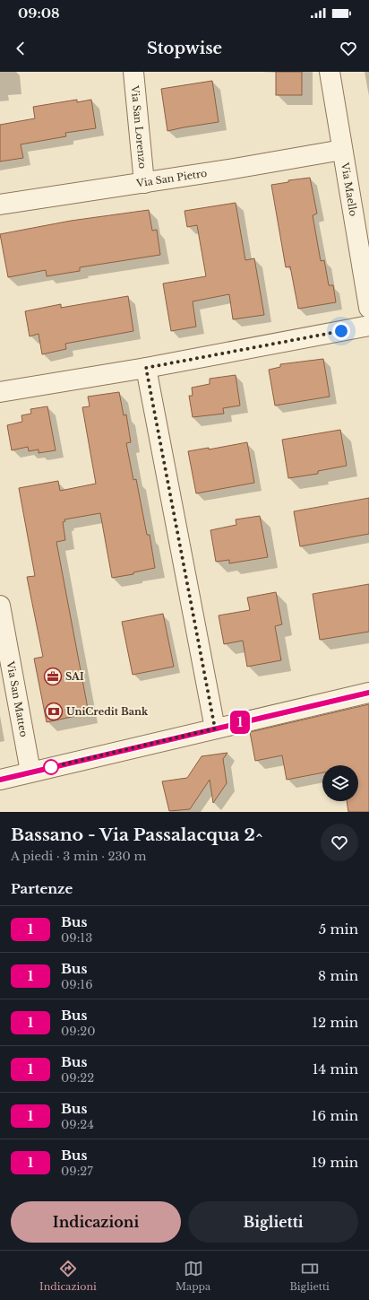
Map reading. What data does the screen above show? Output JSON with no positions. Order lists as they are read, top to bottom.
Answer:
{
  "streets": {
    "street": [
      "Via San Lorenzo",
      "Via San Pietro",
      "Via Maello",
      "Via San Matteo"
    ]
  },
  "crossings": [
    ["Via San Lorenzo", "Via San Pietro"],
    ["Via San Pietro", "Via Maello"]
  ],
  "places": {
    "office": ["SAI"],
    "bank": ["UniCredit Bank"]
  },
  "lines": ["bus line 1"],
  "page": {
    "status": "09:08",
    "header": "Stopwise",
    "on_map": "1",
    "heading": [
      ["Bassano - Via Passalacqua 2^", "A piedi · 3 min · 230 m"],
      "Partenze"
    ],
    "list": [
      {
        "mark": "1",
        "name": "Bus",
        "note": "09:13",
        "value": "5 min"
      },
      {
        "mark": "1",
        "name": "Bus",
        "note": "09:16",
        "value": "8 min"
      },
      {
        "mark": "1",
        "name": "Bus",
        "note": "09:20",
        "value": "12 min"
      },
      {
        "mark": "1",
        "name": "Bus",
        "note": "09:22",
        "value": "14 min"
      },
      {
        "mark": "1",
        "name": "Bus",
        "note": "09:24",
        "value": "16 min"
      },
      {
        "mark": "1",
        "name": "Bus",
        "note": "09:27",
        "value": "19 min"
      }
    ],
    "buttons": ["Indicazioni", "Biglietti"],
    "tabs": ["Indicazioni", "Mappa", "Biglietti"]
  }
}
